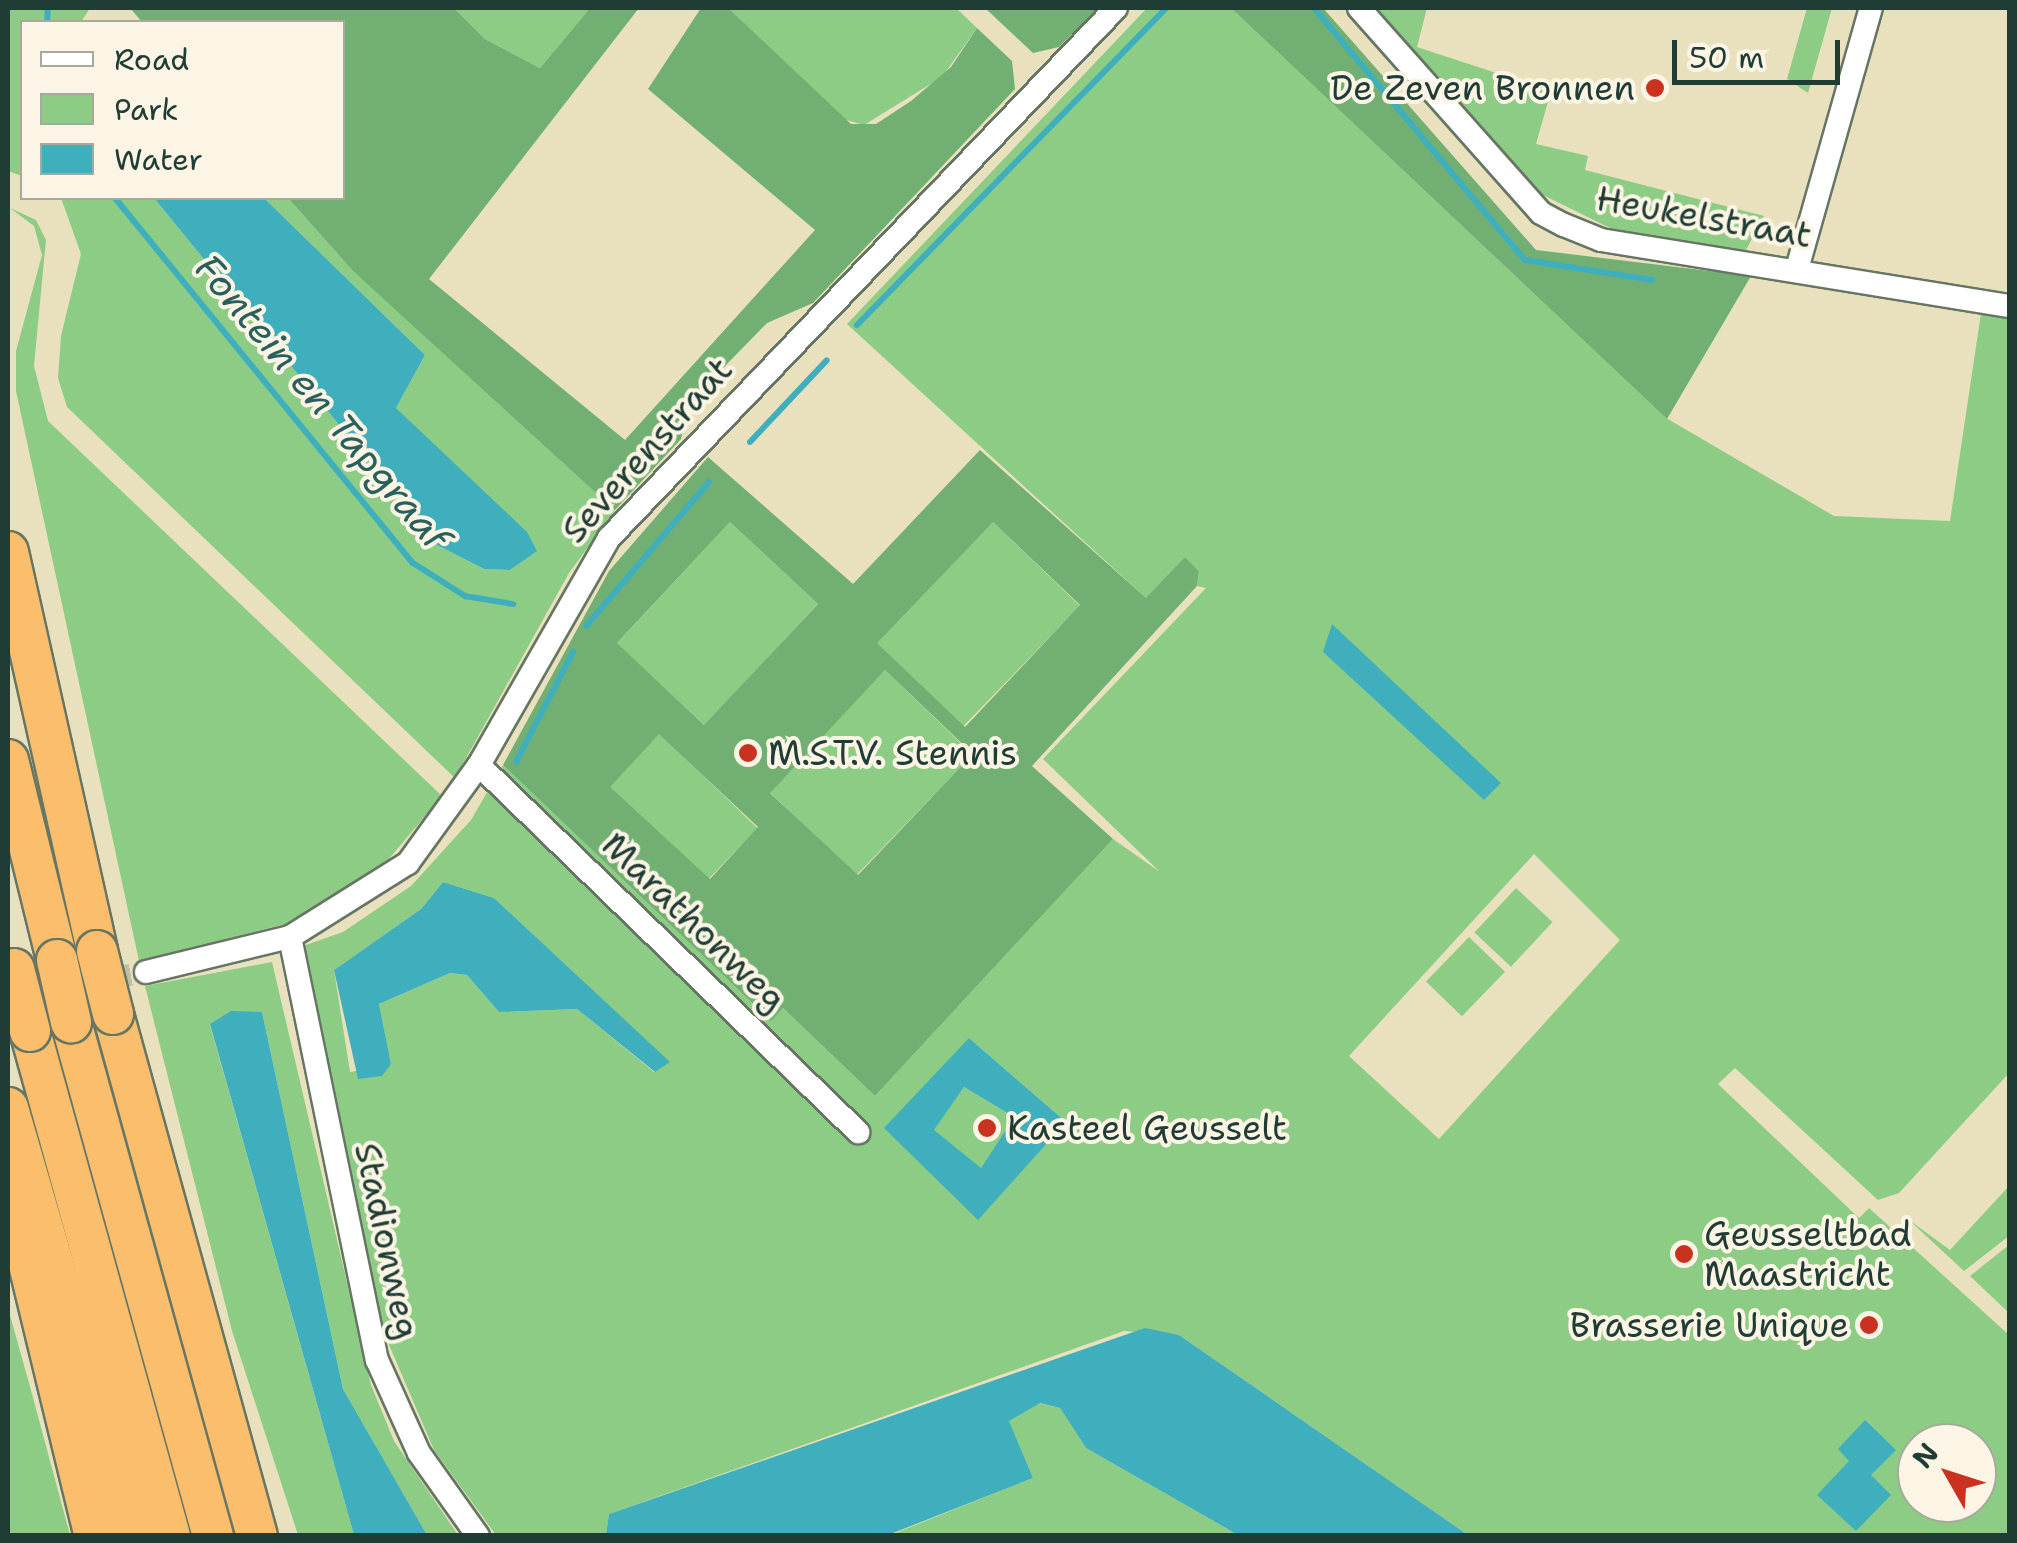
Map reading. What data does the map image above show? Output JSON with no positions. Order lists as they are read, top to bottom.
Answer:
{
  "streets": {
    "street": [
      "Heukelstraat",
      "Severenstraat",
      "Marathonweg",
      "Stadionweg"
    ]
  },
  "crossings": [
    ["Severenstraat", "Marathonweg"],
    ["Severenstraat", "Stadionweg"]
  ],
  "water": ["Fontein en Tapgraaf"],
  "places": [
    "De Zeven Bronnen",
    "M.S.T.V. Stennis",
    "Kasteel Geusselt",
    "Geusseltbad Maastricht",
    "Brasserie Unique"
  ],
  "legend": ["Road", "Park", "Water"],
  "scale_bar": "50 m",
  "north": "top left"
}
